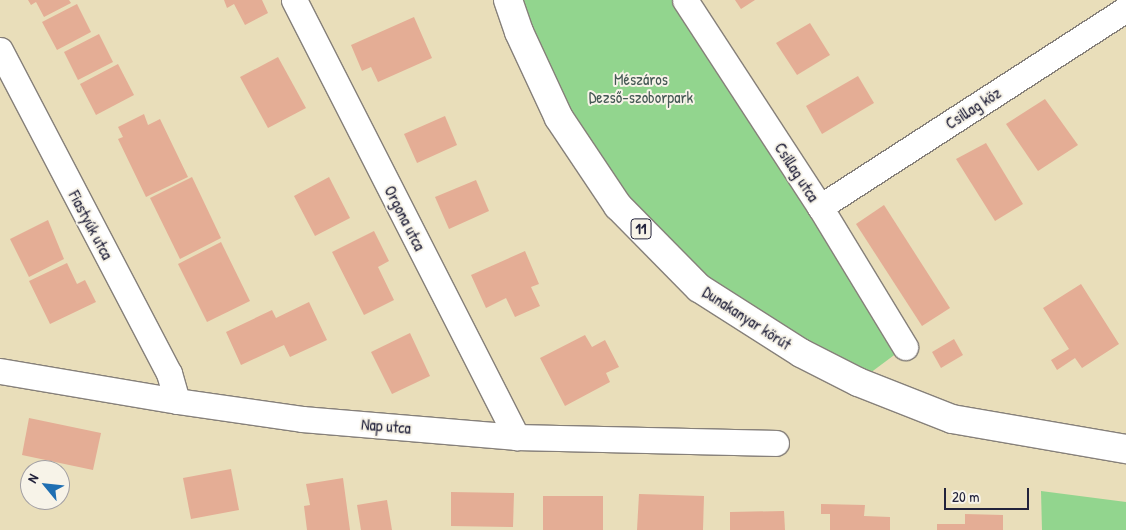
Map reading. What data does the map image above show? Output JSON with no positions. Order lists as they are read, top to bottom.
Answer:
{
  "streets": {
    "main road": ["11", "Dunakanyar körút"],
    "street": [
      "Csillag köz",
      "Csillag utca",
      "Orgona utca",
      "Fiastyúk utca",
      "Nap utca"
    ]
  },
  "crossings": [
    ["Csillag köz", "Csillag utca"],
    ["Orgona utca", "Nap utca"],
    ["Fiastyúk utca", "Nap utca"]
  ],
  "parks": ["Mészáros Dezső-szoborpark"],
  "scale_bar": "20 m",
  "north": "top left"
}
